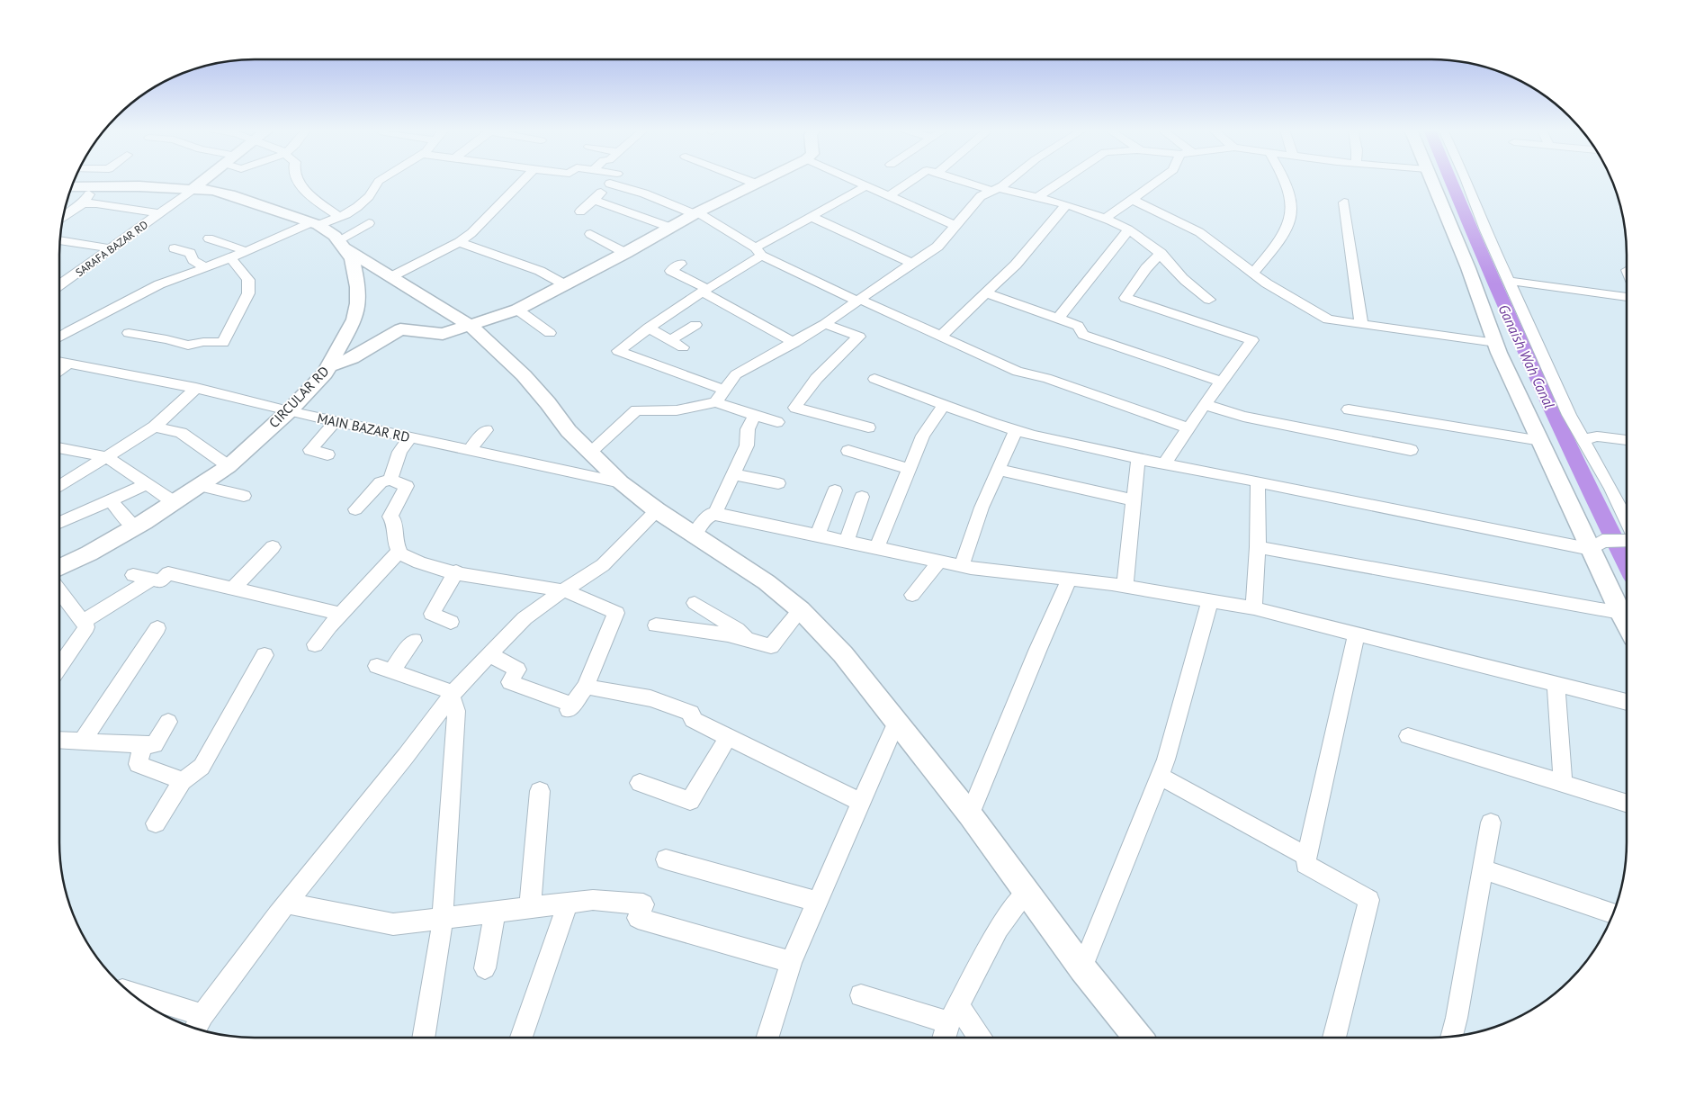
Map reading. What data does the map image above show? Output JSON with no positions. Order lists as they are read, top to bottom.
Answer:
{
  "streets": {
    "street": ["SARAFA BAZAR RD", "CIRCULAR RD", "MAIN BAZAR RD"]
  },
  "crossings": [
    ["SARAFA BAZAR RD", "CIRCULAR RD"],
    ["CIRCULAR RD", "MAIN BAZAR RD"]
  ],
  "water": ["Ganaish Wah Canal"]
}
